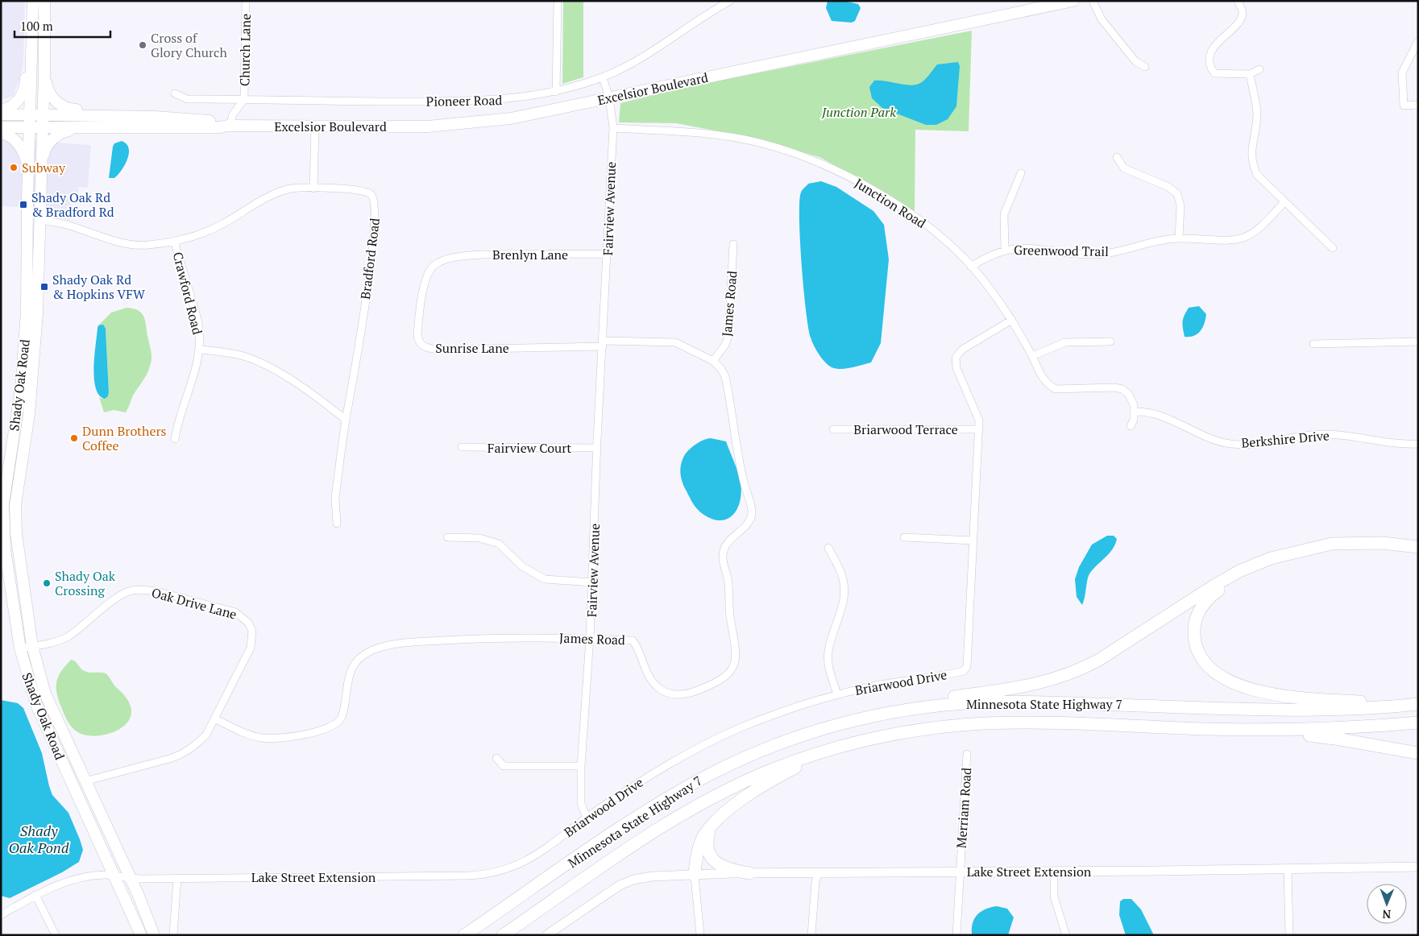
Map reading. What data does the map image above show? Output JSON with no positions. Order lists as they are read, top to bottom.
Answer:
{
  "streets": {
    "highway": ["Minnesota State Highway 7"],
    "main road": ["Excelsior Boulevard", "Shady Oak Road"],
    "street": [
      "Church Lane",
      "Pioneer Road",
      "Junction Road",
      "Fairview Avenue",
      "Greenwood Trail",
      "Brenlyn Lane",
      "Bradford Road",
      "Crawford Road",
      "James Road",
      "Sunrise Lane",
      "Briarwood Terrace",
      "Berkshire Drive",
      "Fairview Court",
      "Oak Drive Lane",
      "Briarwood Drive",
      "Merriam Road",
      "Lake Street Extension"
    ]
  },
  "crossings": [
    ["Church Lane", "Pioneer Road"],
    ["Excelsior Boulevard", "Fairview Avenue"],
    ["Excelsior Boulevard", "Shady Oak Road"],
    ["Pioneer Road", "Fairview Avenue"],
    ["Junction Road", "Fairview Avenue"],
    ["Junction Road", "Greenwood Trail"],
    ["Junction Road", "Berkshire Drive"],
    ["Junction Road", "Briarwood Drive"],
    ["Fairview Avenue", "Brenlyn Lane"],
    ["Fairview Avenue", "James Road"],
    ["Fairview Avenue", "Sunrise Lane"],
    ["Fairview Avenue", "Fairview Court"],
    ["Fairview Avenue", "Briarwood Drive"],
    ["Brenlyn Lane", "Sunrise Lane"],
    ["Bradford Road", "Crawford Road"],
    ["Bradford Road", "Shady Oak Road"],
    ["James Road", "Sunrise Lane"],
    ["James Road", "Oak Drive Lane"],
    ["Shady Oak Road", "Oak Drive Lane"],
    ["Shady Oak Road", "Lake Street Extension"],
    ["Briarwood Terrace", "Briarwood Drive"],
    ["Briarwood Drive", "Lake Street Extension"],
    ["Merriam Road", "Lake Street Extension"]
  ],
  "water": ["Shady Oak Pond"],
  "parks": ["Junction Park"],
  "places": {
    "other": [
      "Cross of Glory Church",
      "Subway",
      "Dunn Brothers Coffee",
      "Shady Oak Crossing"
    ],
    "transit": ["Shady Oak Rd & Bradford Rd", "Shady Oak Rd & Hopkins VFW"]
  },
  "scale_bar": "100 m",
  "north": "bottom"
}
